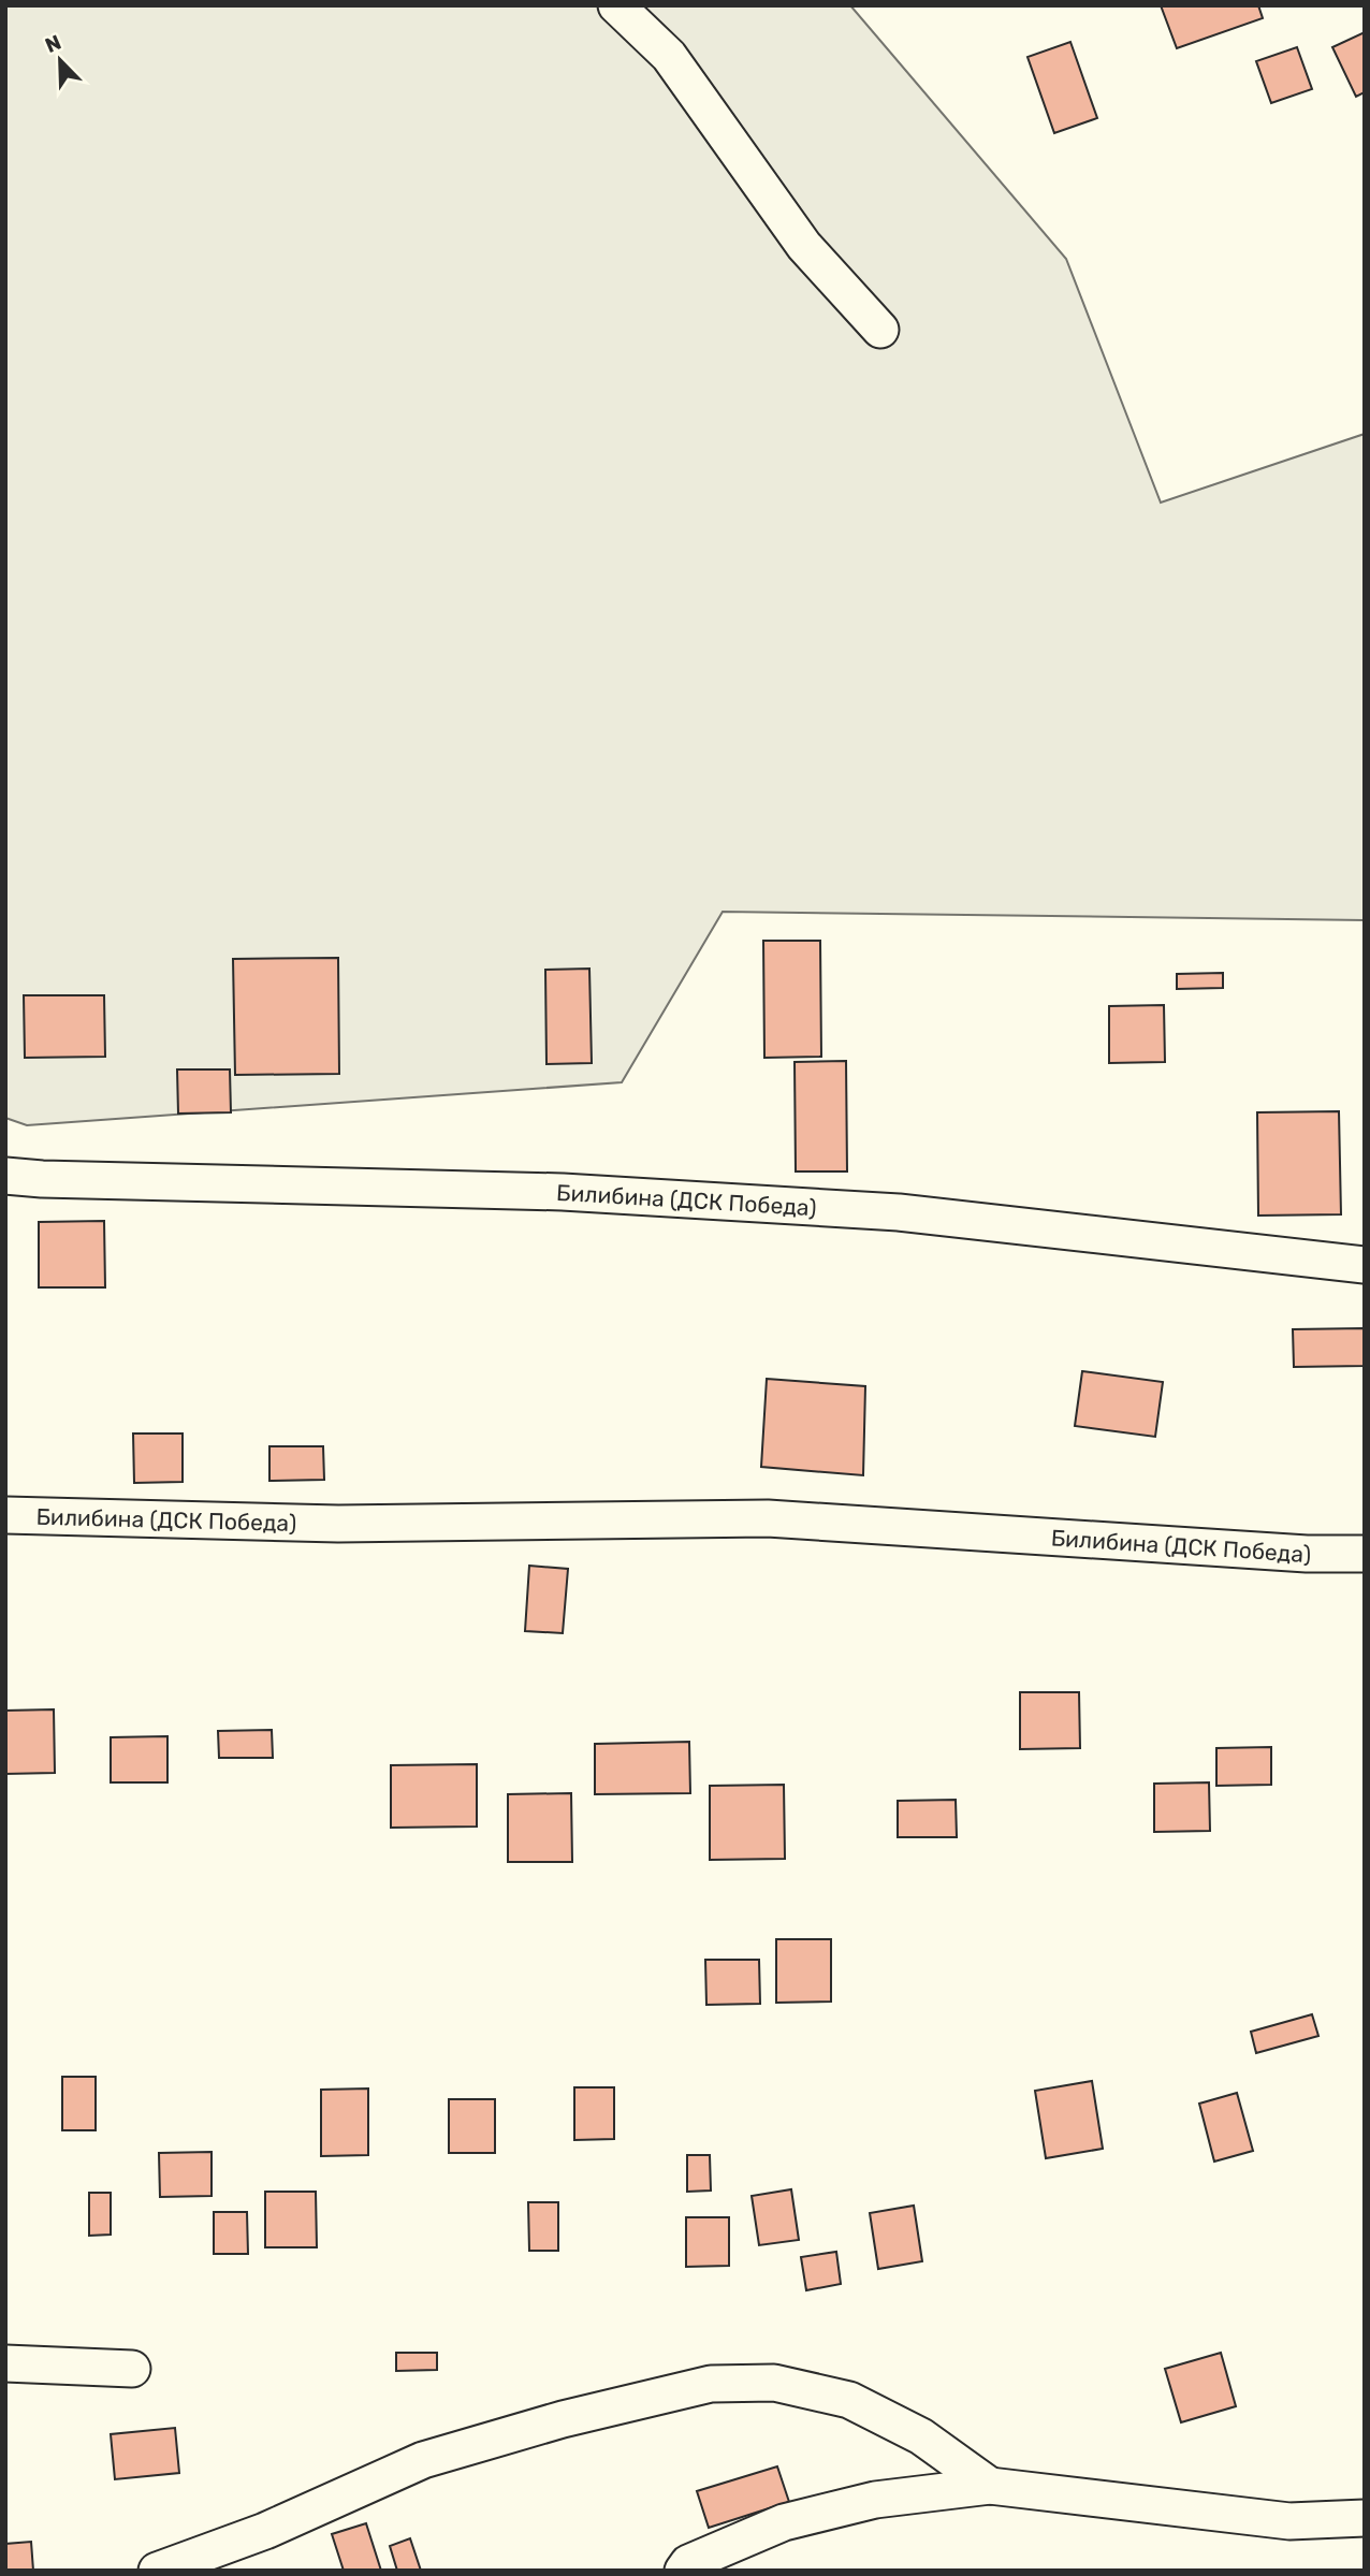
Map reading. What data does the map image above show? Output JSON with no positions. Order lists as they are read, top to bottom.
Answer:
{
  "streets": {
    "street": ["Билибина (ДСК Победа)"]
  },
  "north": "top left"
}
